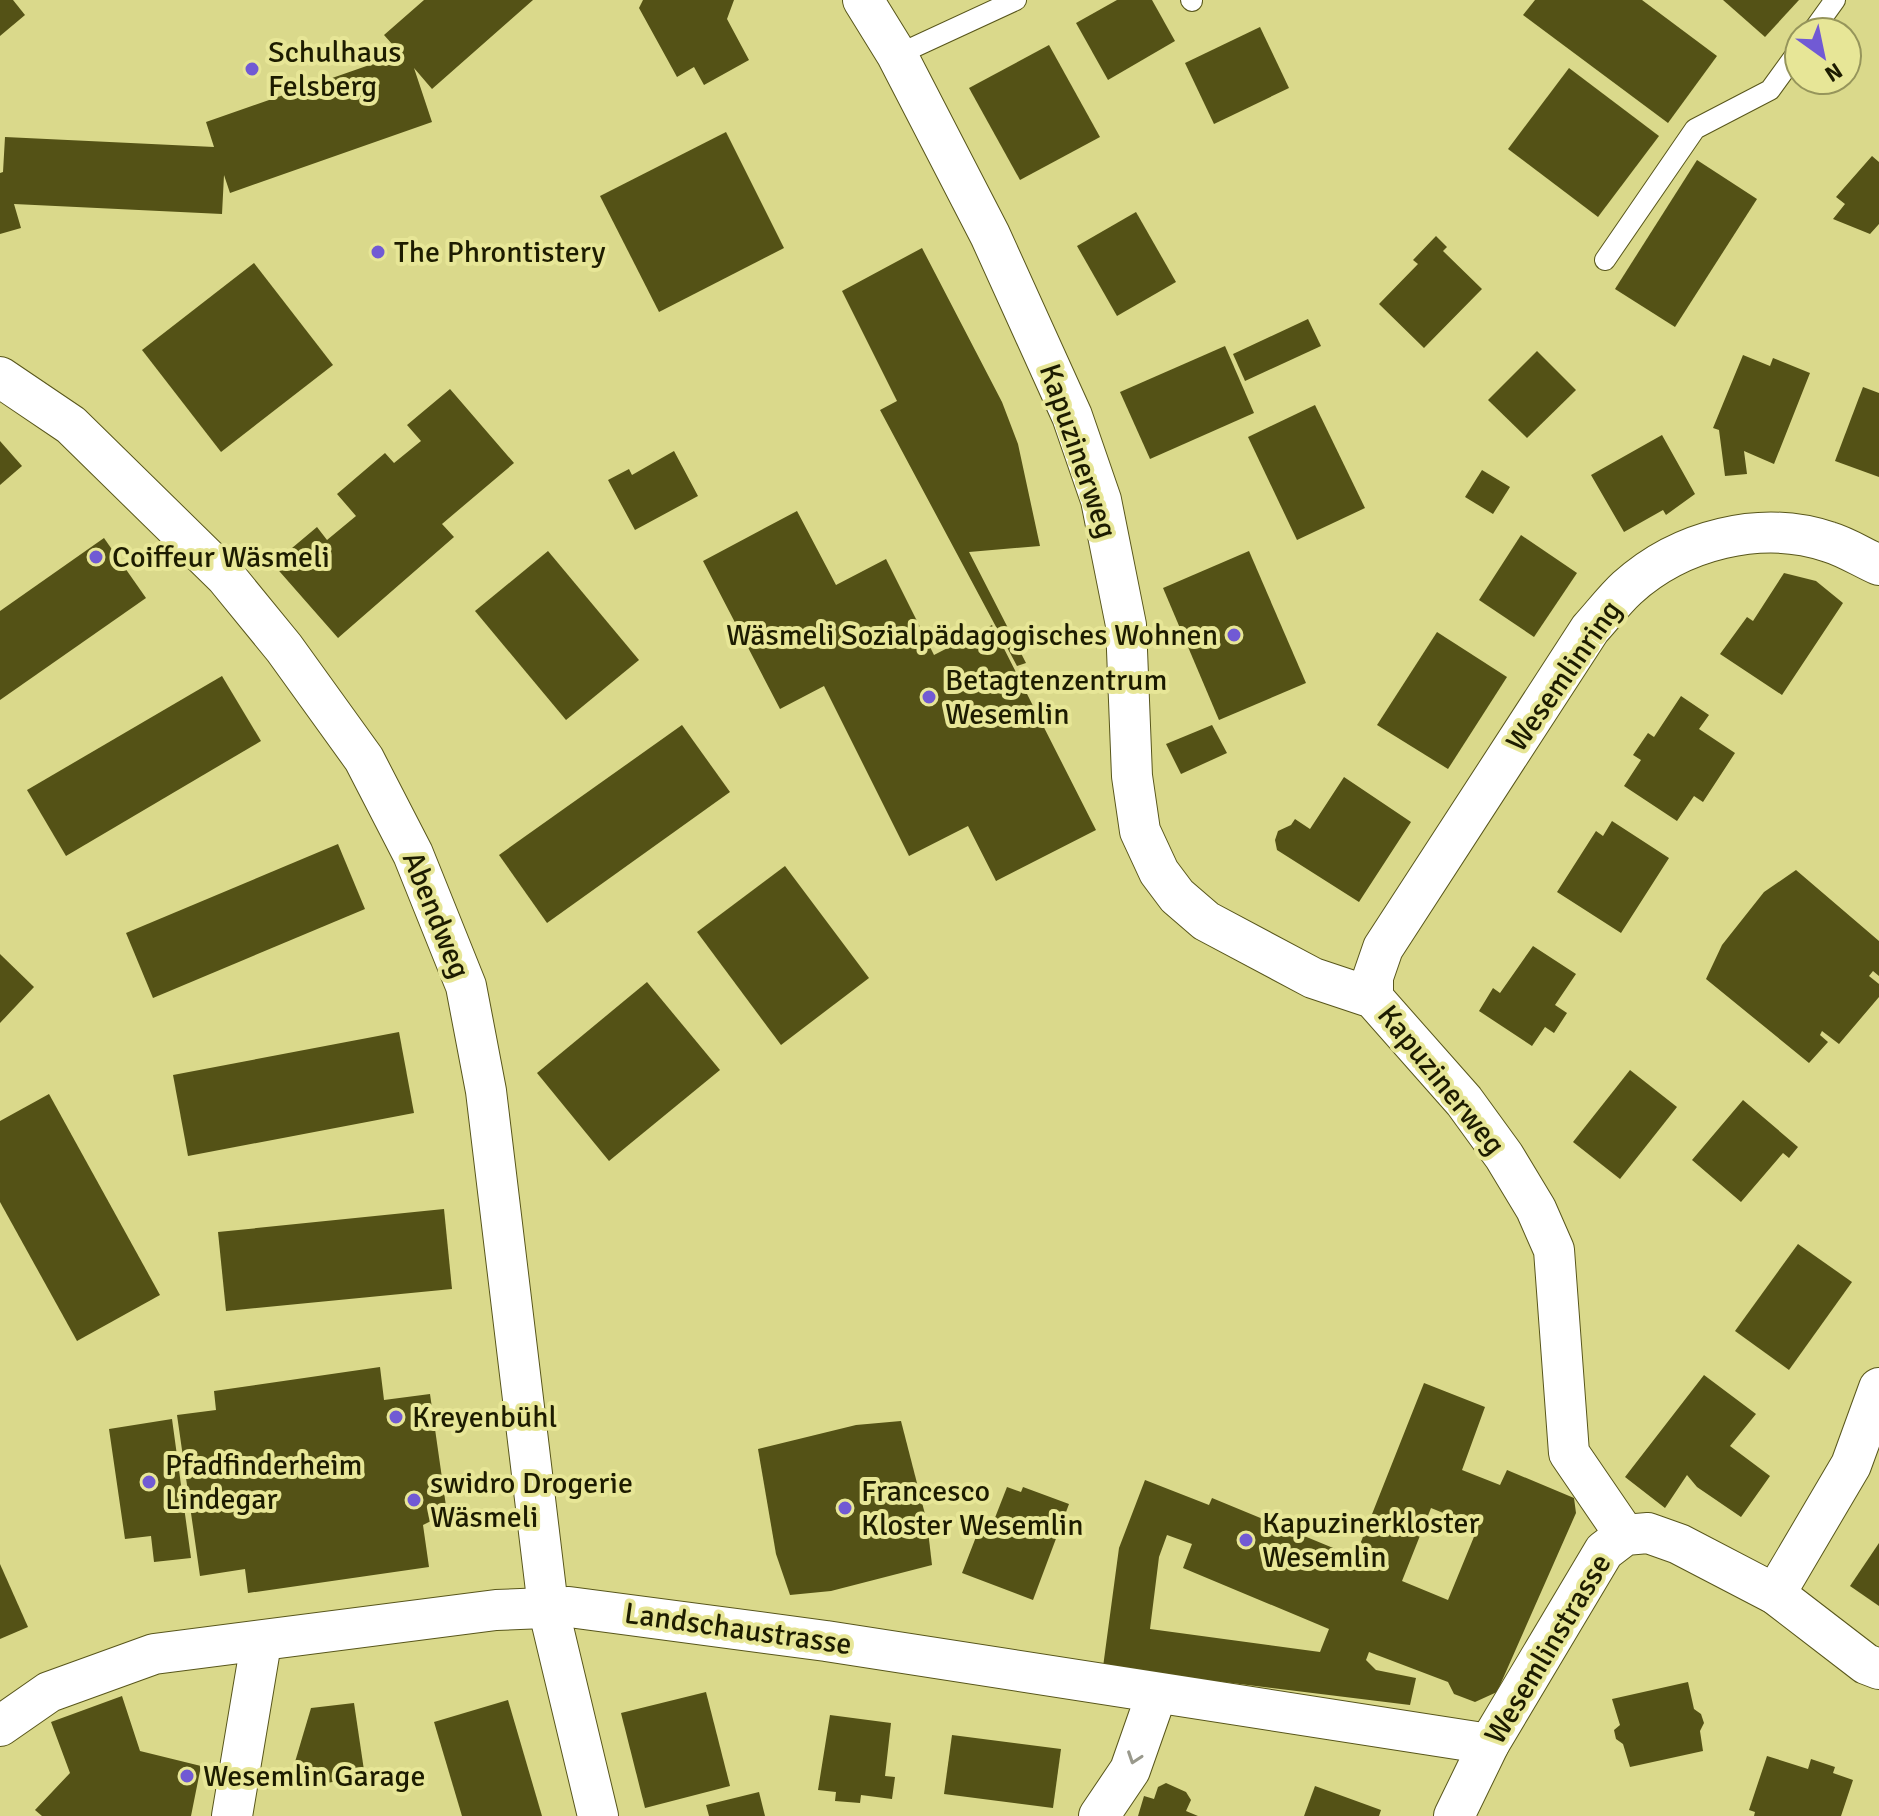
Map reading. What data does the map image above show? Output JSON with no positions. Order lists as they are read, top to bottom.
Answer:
{
  "streets": {
    "street": [
      "Kapuzinerweg",
      "Wesemlinring",
      "Abendweg",
      "Landschaustrasse",
      "Wesemlinstrasse"
    ]
  },
  "crossings": [
    ["Kapuzinerweg", "Wesemlinring"],
    ["Kapuzinerweg", "Wesemlinstrasse"],
    ["Abendweg", "Landschaustrasse"],
    ["Landschaustrasse", "Wesemlinstrasse"]
  ],
  "places": [
    "Schulhaus Felsberg",
    "The Phrontistery",
    "Coiffeur Wäsmeli",
    "Wäsmeli Sozialpädagogisches Wohnen",
    "Betagtenzentrum Wesemlin",
    "Kreyenbühl",
    "Pfadfinderheim Lindegar",
    "swidro Drogerie Wäsmeli",
    "Francesco Kloster Wesemlin",
    "Kapuzinerkloster Wesemlin",
    "Wesemlin Garage"
  ],
  "north": "bottom right"
}
